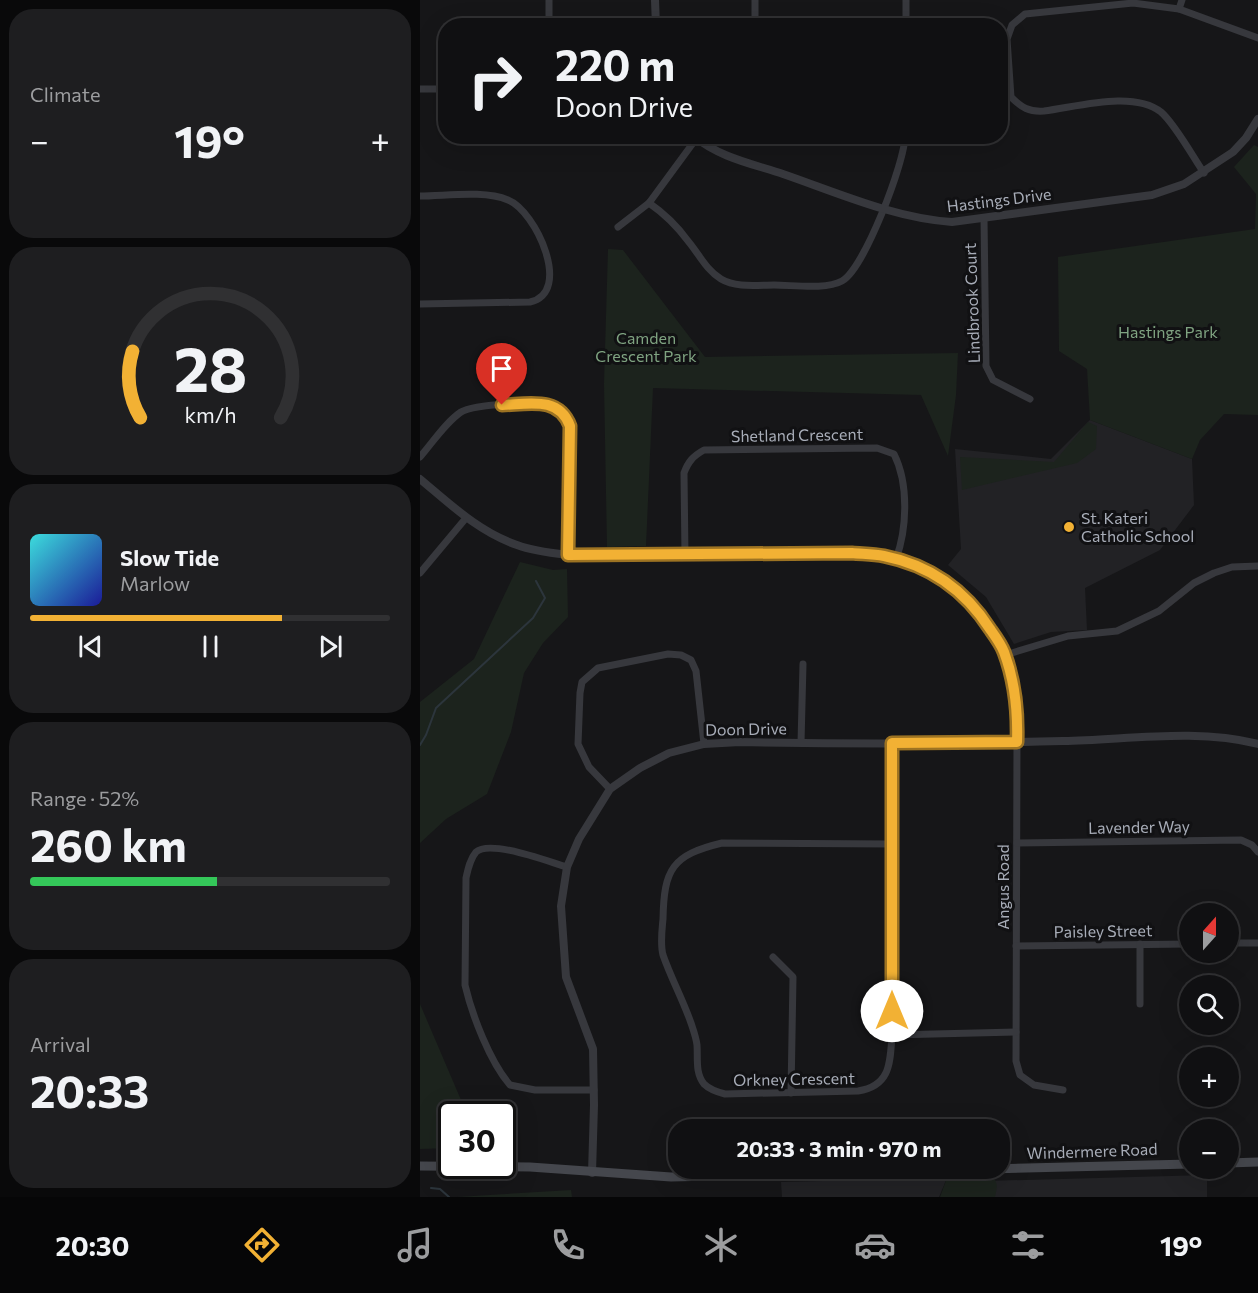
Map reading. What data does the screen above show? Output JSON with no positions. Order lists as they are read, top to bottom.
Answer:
{
  "streets": {
    "main road": ["Windermere Road"],
    "street": [
      "Hastings Drive",
      "Lindbrook Court",
      "Shetland Crescent",
      "Doon Drive",
      "Lavender Way",
      "Angus Road",
      "Paisley Street",
      "Orkney Crescent"
    ]
  },
  "crossings": [
    ["Hastings Drive", "Lindbrook Court"],
    ["Doon Drive", "Angus Road"],
    ["Doon Drive", "Orkney Crescent"],
    ["Doon Drive", "Windermere Road"],
    ["Lavender Way", "Angus Road"],
    ["Angus Road", "Paisley Street"]
  ],
  "parks": ["Hastings Park", "Camden Crescent Park"],
  "places": ["St. Kateri Catholic School"],
  "north": "top",
  "page": {
    "tile": [
      "Climate",
      ["Range · 52%", "260 km"],
      ["Arrival", "20:33"]
    ],
    "turn": ["220 m", "Doon Drive"],
    "heat": ["−", "19°", "+"],
    "song": ["Slow Tide", "Marlow"],
    "map_buttons": ["+", "−"],
    "limit": "30",
    "trip": "20:33 · 3 min · 970 m",
    "tabs": ["20:30", "19°"],
    "gauge": ["28", "km/h"]
  }
}
